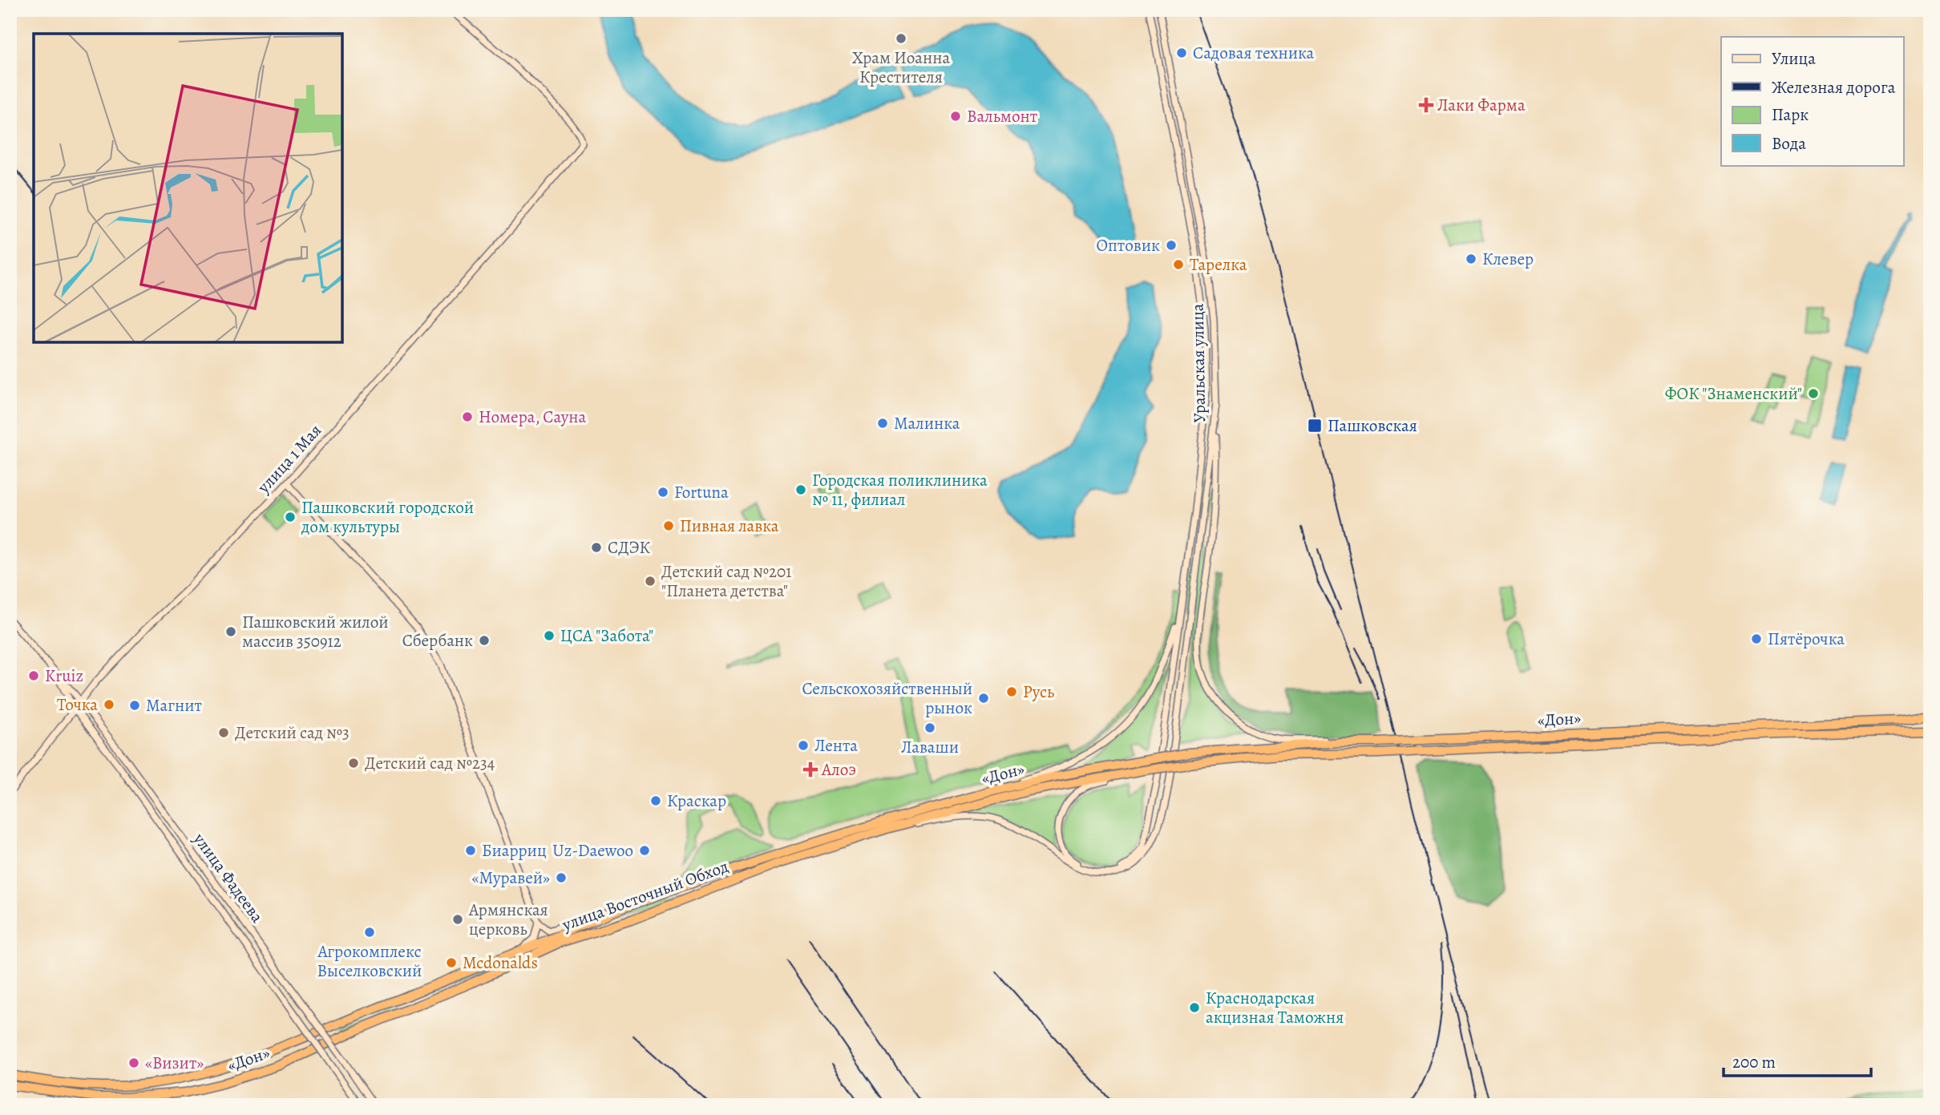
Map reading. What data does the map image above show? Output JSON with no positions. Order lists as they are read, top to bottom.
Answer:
{
  "streets": {
    "highway": ["«Дон»", "улица Восточный Обход"],
    "main road": ["Уральская улица", "улица 1 Мая", "улица Фадеева"]
  },
  "crossings": [
    ["Уральская улица", "«Дон»"],
    ["Уральская улица", "улица Восточный Обход"],
    ["улица 1 Мая", "улица Фадеева"],
    ["«Дон»", "улица Восточный Обход"]
  ],
  "places": {
    "other": [
      "Храм Иоанна Крестителя",
      "Садовая техника",
      "Вальмонт",
      "Оптовик",
      "Клевер",
      "Тарелка",
      "ФОК \"Знаменский\"",
      "Номера, Сауна",
      "Малинка",
      "Городская поликлиника № 11, филиал",
      "Fortuna",
      "Пашковский городской дом культуры",
      "Пивная лавка",
      "СДЭК",
      "Детский сад №201 \"Планета детства\"",
      "Пашковский жилой массив 350912",
      "ЦСА \"Забота\"",
      "Пятёрочка",
      "Сбербанк",
      "Kruiz",
      "Русь",
      "Сельскохозяйственный рынок",
      "Точка",
      "Магнит",
      "Лаваши",
      "Детский сад №3",
      "Лента",
      "Детский сад №234",
      "Краскар",
      "Биарриц",
      "Uz-Daewoo",
      "«Муравей»",
      "Армянская церковь",
      "Агрокомплекс Выселковский",
      "Mcdonalds",
      "Краснодарская акцизная Таможня",
      "«Визит»"
    ],
    "health": ["Лаки Фарма", "Алоэ"],
    "transit": ["Пашковская"]
  },
  "legend": [
    "Улица",
    "Железная дорога",
    "Парк",
    "Вода"
  ],
  "scale_bar": "200 m"
}
